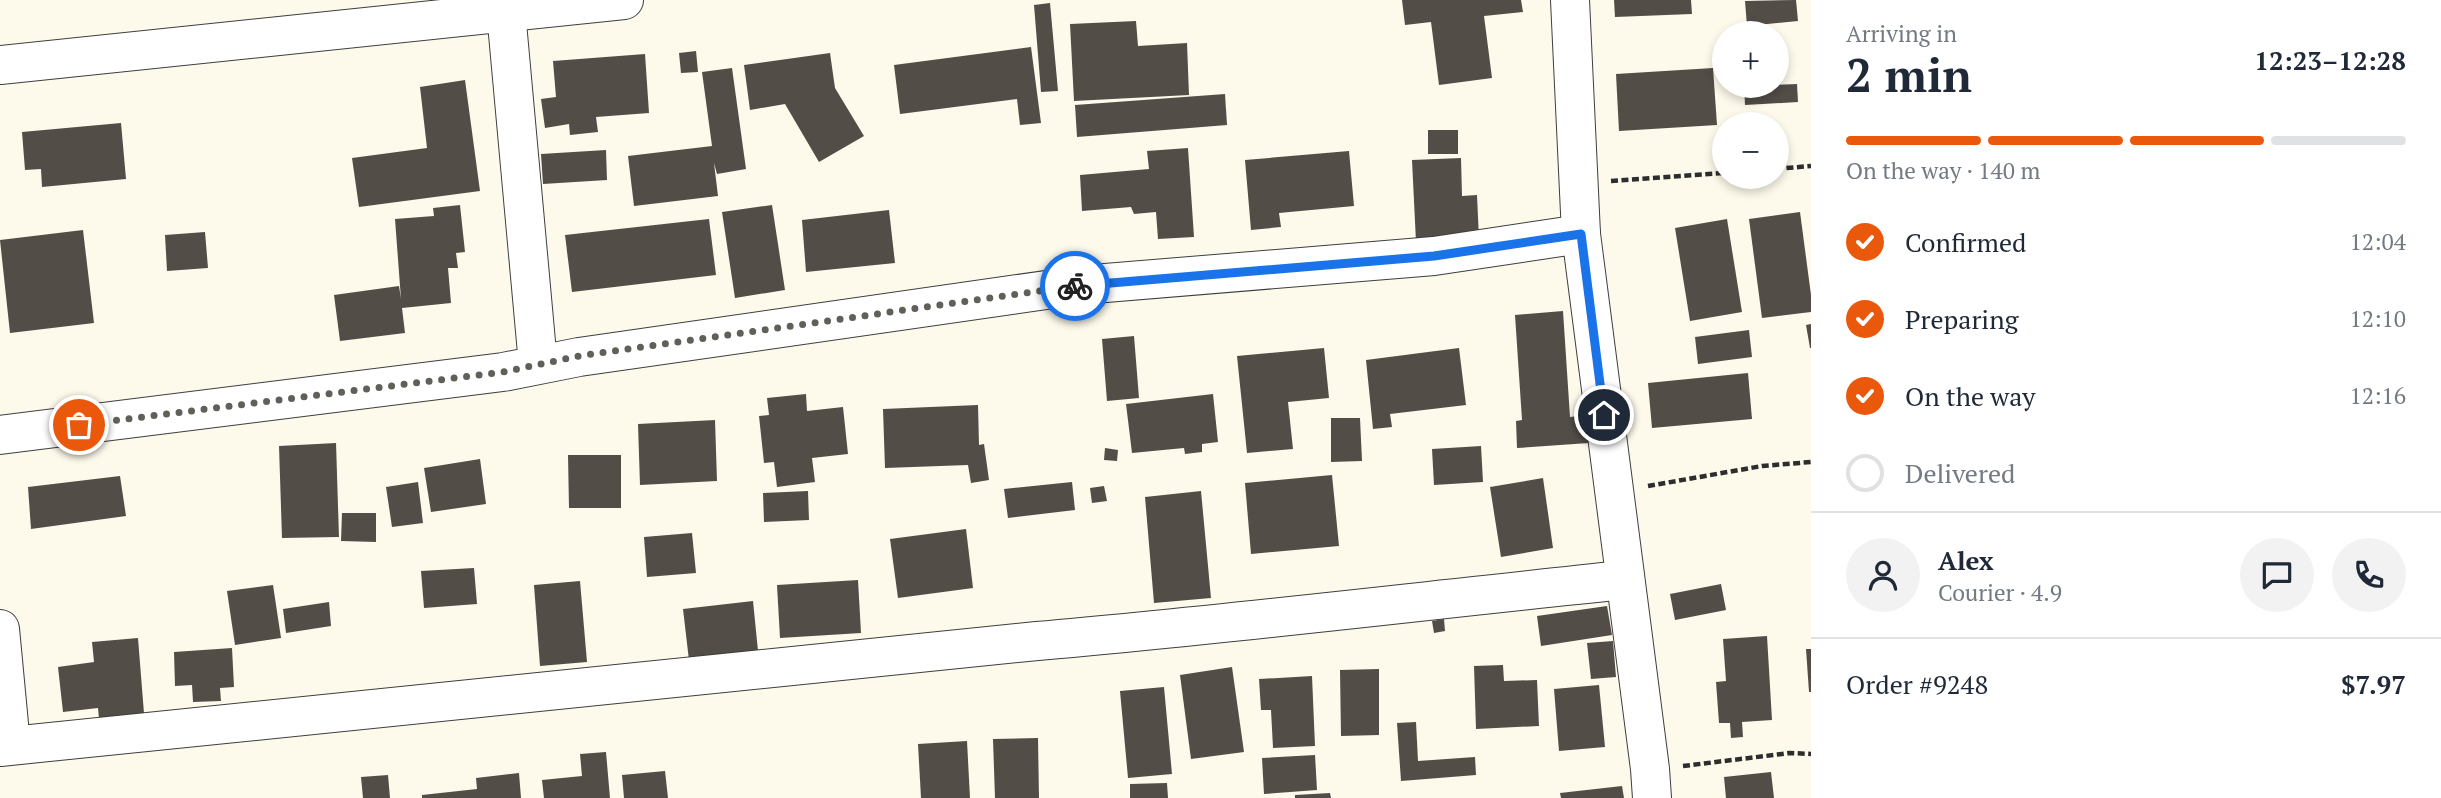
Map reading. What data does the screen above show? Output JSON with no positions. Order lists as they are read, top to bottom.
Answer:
{
  "page": {
    "heading": ["2 min", "Arriving in", "12:23–12:28"],
    "panel": [
      "Alex",
      "Courier · 4.9",
      "Order #9248",
      "$7.97"
    ],
    "map_buttons": ["+", "−"],
    "bar": "On the way · 140 m",
    "list": [
      ["Confirmed", "12:04"],
      ["Preparing", "12:10"],
      ["On the way", "12:16"],
      "Delivered"
    ]
  }
}
